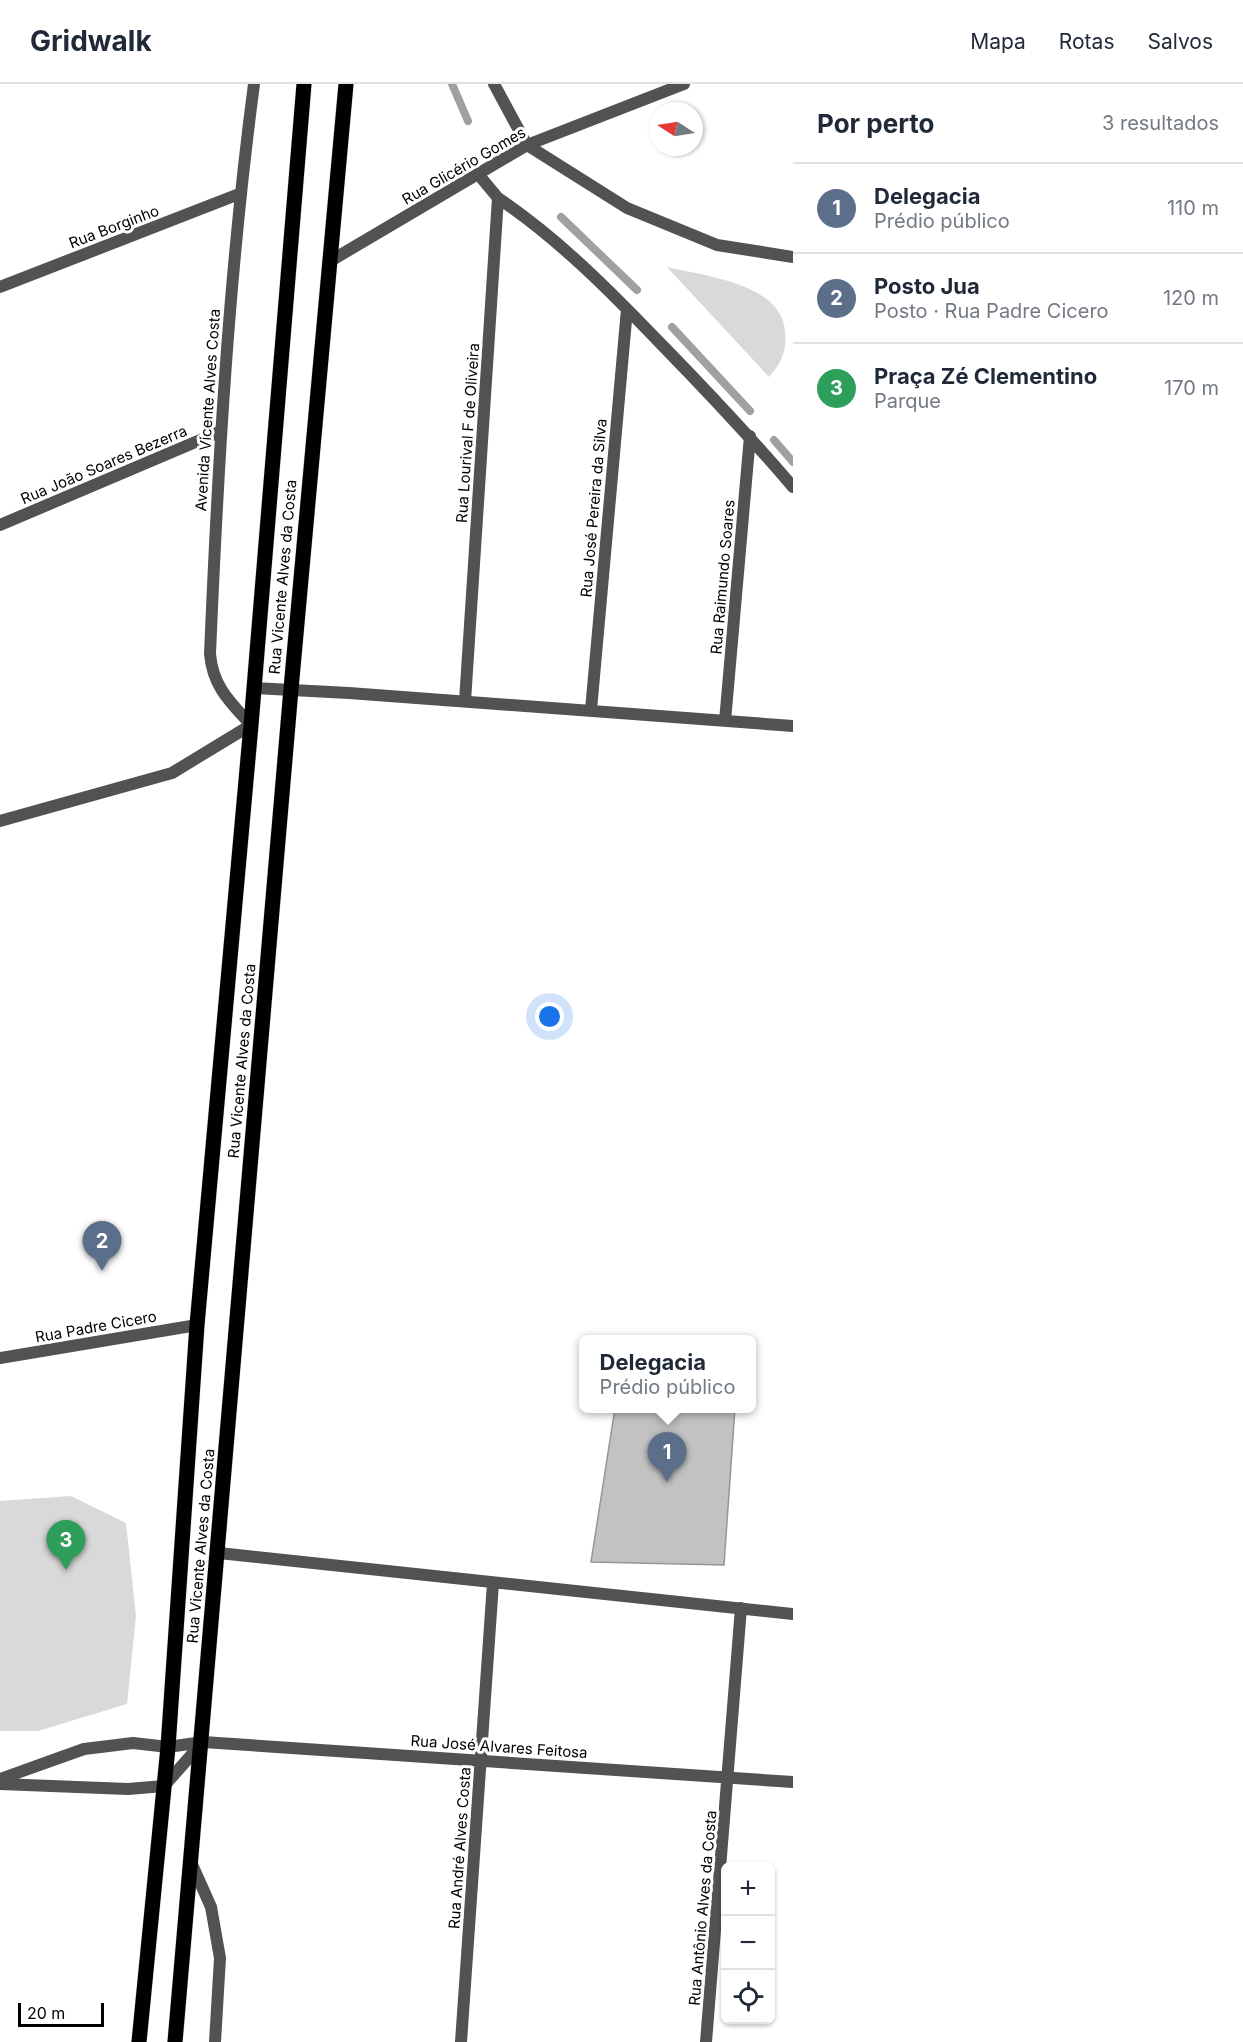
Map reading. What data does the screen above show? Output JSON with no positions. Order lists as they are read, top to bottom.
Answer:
{
  "streets": {
    "main road": ["Rua Vicente Alves da Costa"],
    "street": [
      "Rua Glicério Gomes",
      "Rua Borginho",
      "Avenida Vicente Alves Costa",
      "Rua Lourival F de Oliveira",
      "Rua João Soares Bezerra",
      "Rua José Pereira da Silva",
      "Rua Raimundo Soares",
      "Rua Padre Cicero",
      "Rua José Alvares Feitosa",
      "Rua André Alves Costa",
      "Rua Antônio Alves da Costa"
    ]
  },
  "crossings": [
    ["Rua Glicério Gomes", "Rua Vicente Alves da Costa"],
    ["Rua Borginho", "Avenida Vicente Alves Costa"],
    ["Avenida Vicente Alves Costa", "Rua João Soares Bezerra"],
    ["Avenida Vicente Alves Costa", "Rua Vicente Alves da Costa"],
    ["Rua Vicente Alves da Costa", "Rua Padre Cicero"],
    ["Rua Vicente Alves da Costa", "Rua José Alvares Feitosa"],
    ["Rua José Alvares Feitosa", "Rua André Alves Costa"],
    ["Rua José Alvares Feitosa", "Rua Antônio Alves da Costa"]
  ],
  "scale_bar": "20 m",
  "north": "left",
  "page": {
    "header": "Gridwalk",
    "nav": ["Mapa", "Rotas", "Salvos"],
    "heading": ["Por perto", "3 resultados"],
    "list": [
      {
        "mark": "1",
        "name": "Delegacia",
        "note": "Prédio público",
        "value": "110 m"
      },
      {
        "mark": "2",
        "name": "Posto Jua",
        "note": "Posto · Rua Padre Cicero",
        "value": "120 m"
      },
      {
        "mark": "3",
        "name": "Praça Zé Clementino",
        "note": "Parque",
        "value": "170 m"
      }
    ],
    "pins": ["2", "1", "3"],
    "popup": ["Delegacia", "Prédio público"],
    "map_buttons": ["+", "−"],
    "scale": "20 m"
  }
}
